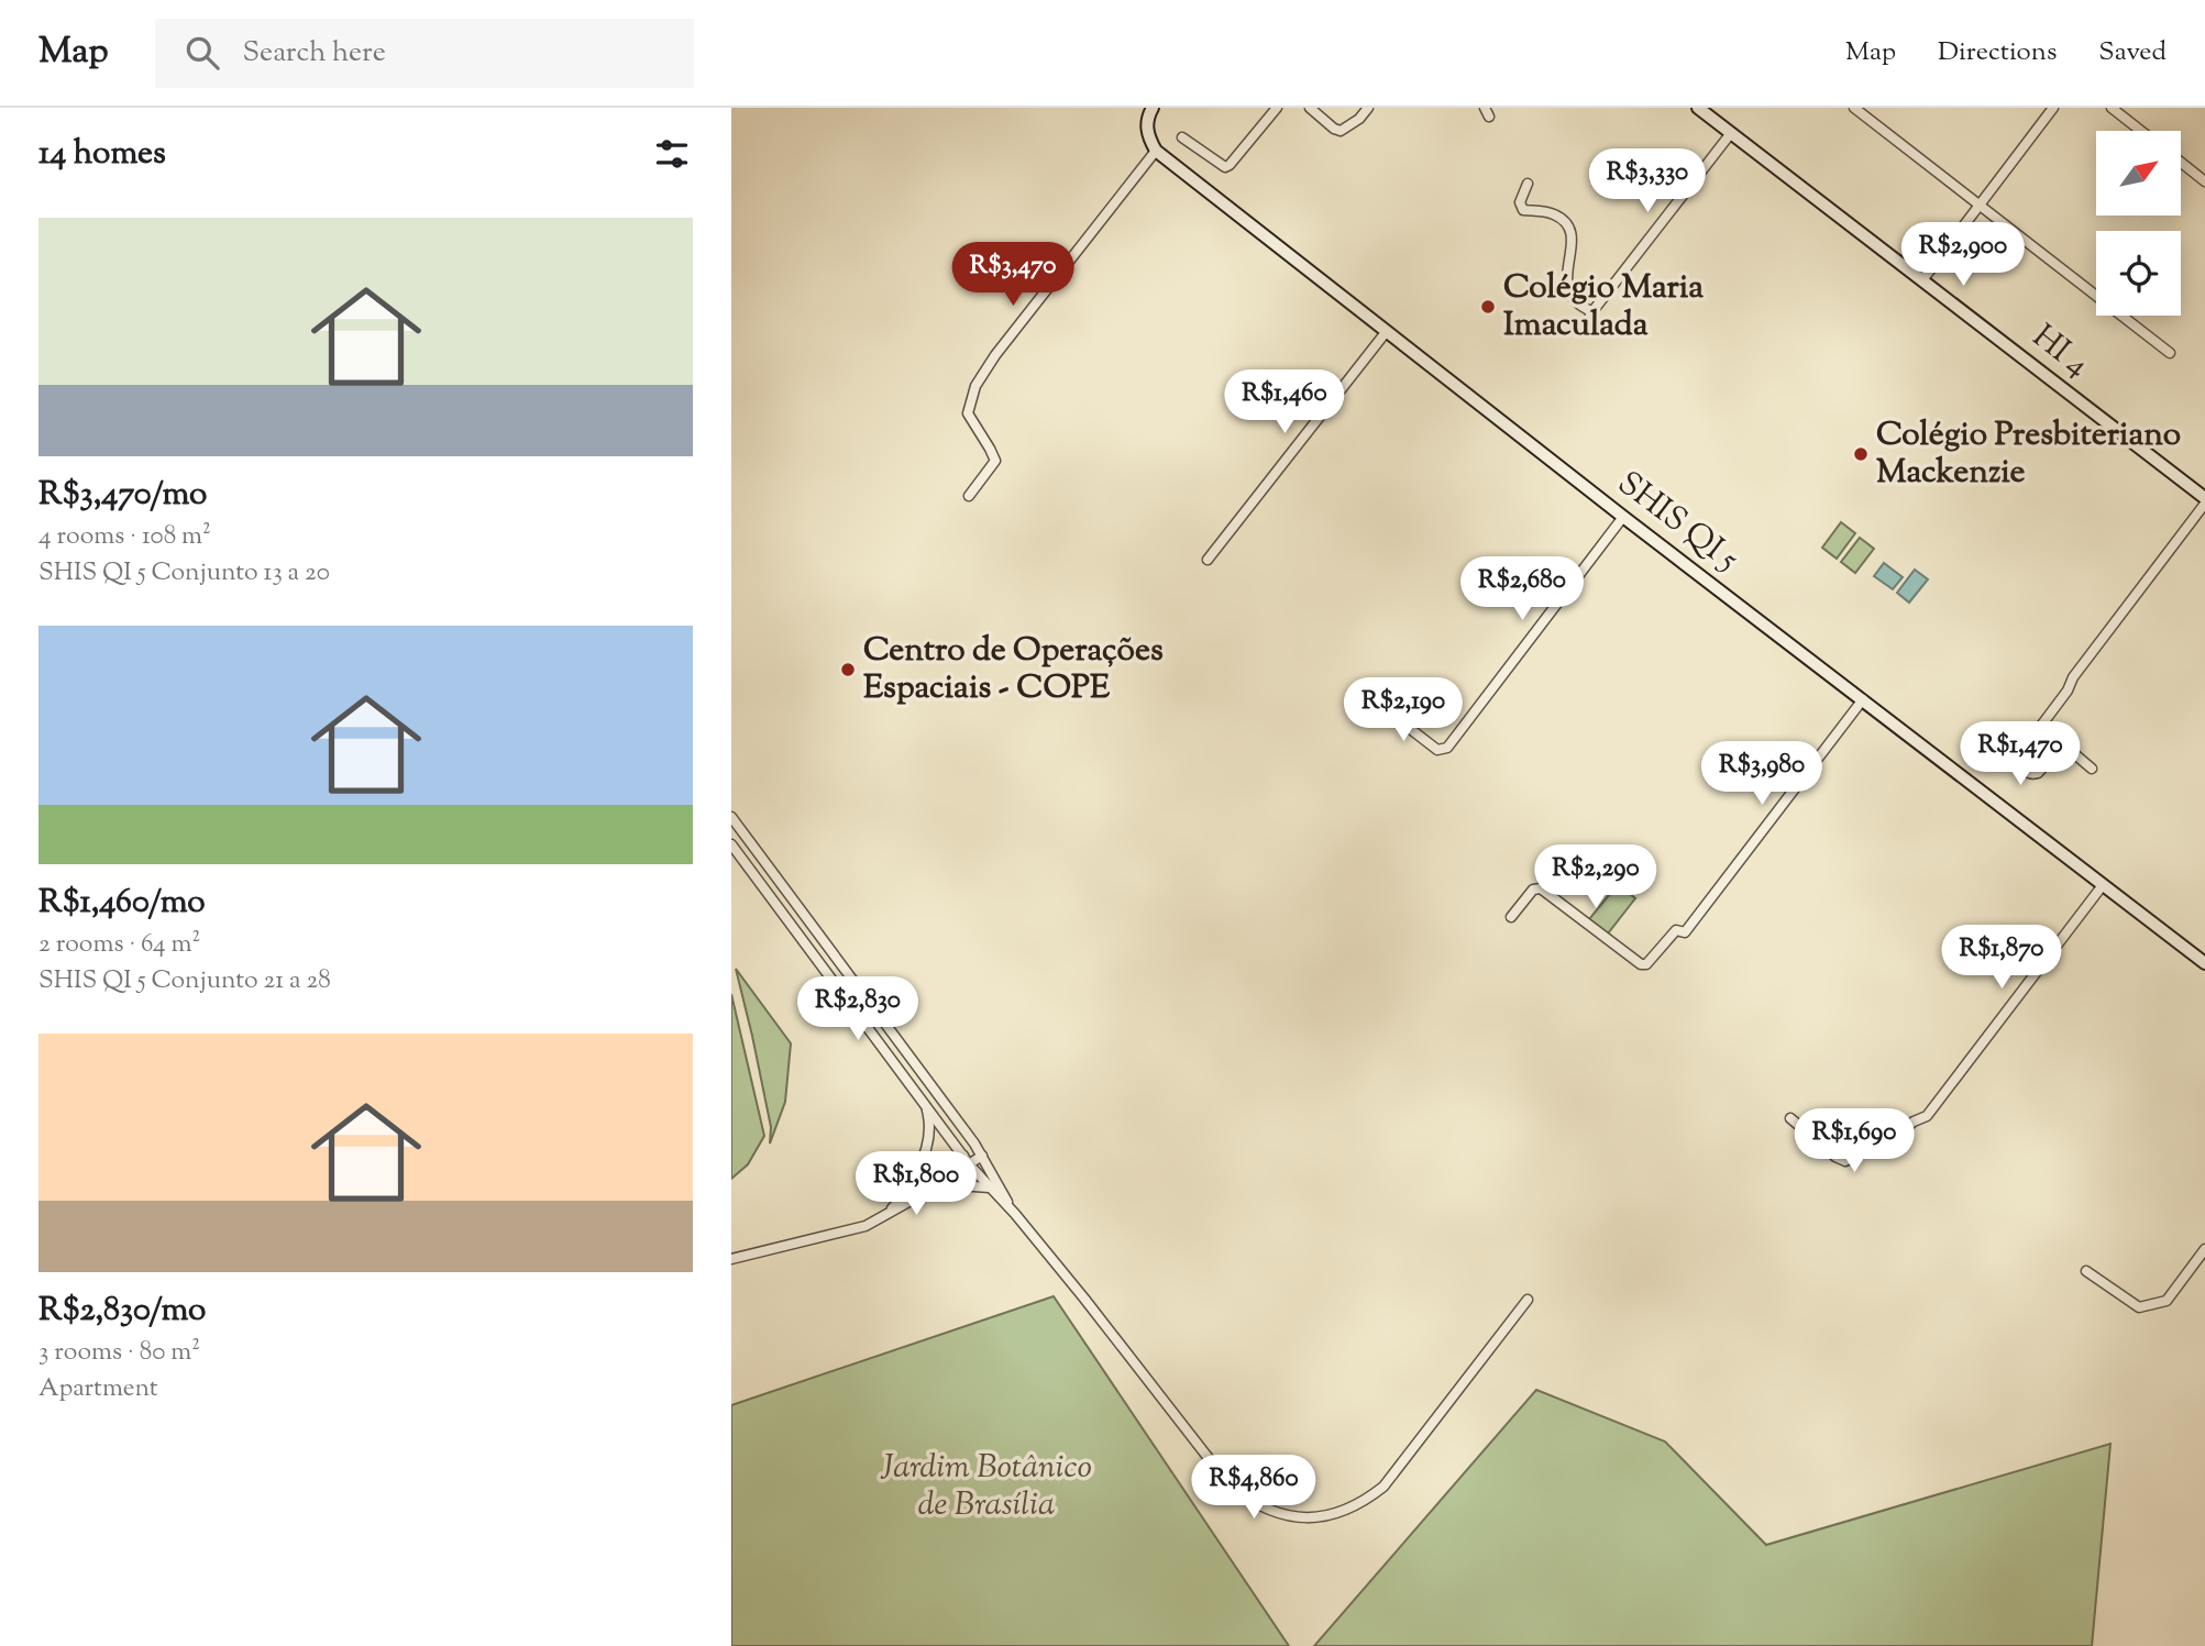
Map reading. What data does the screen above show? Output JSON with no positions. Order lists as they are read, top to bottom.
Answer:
{
  "streets": {
    "street": ["HI 4", "SHIS QI 5"]
  },
  "parks": ["Jardim Botânico de Brasília"],
  "places": ["Colégio Maria Imaculada", "Colégio Presbiteriano Mackenzie", "Centro de Operações Espaciais - COPE"],
  "north": "top right",
  "page": {
    "header": "Map",
    "search": "Search here",
    "nav": ["Map", "Directions", "Saved"],
    "heading": "14 homes",
    "price": [
      "R$3,330",
      "R$2,900",
      "R$3,470",
      "R$1,460",
      "R$2,680",
      "R$2,190",
      "R$1,470",
      "R$3,980",
      "R$2,290",
      "R$1,870",
      "R$2,830",
      "R$1,690",
      "R$1,800",
      "R$4,860"
    ],
    "list": [
      {
        "name": "R$3,470/mo",
        "note": "4 rooms · 108 m² · SHIS QI 5 Conjunto 13 a 20"
      },
      {
        "name": "R$1,460/mo",
        "note": "2 rooms · 64 m² · SHIS QI 5 Conjunto 21 a 28"
      },
      {
        "name": "R$2,830/mo",
        "note": "3 rooms · 80 m² · Apartment"
      }
    ]
  }
}
